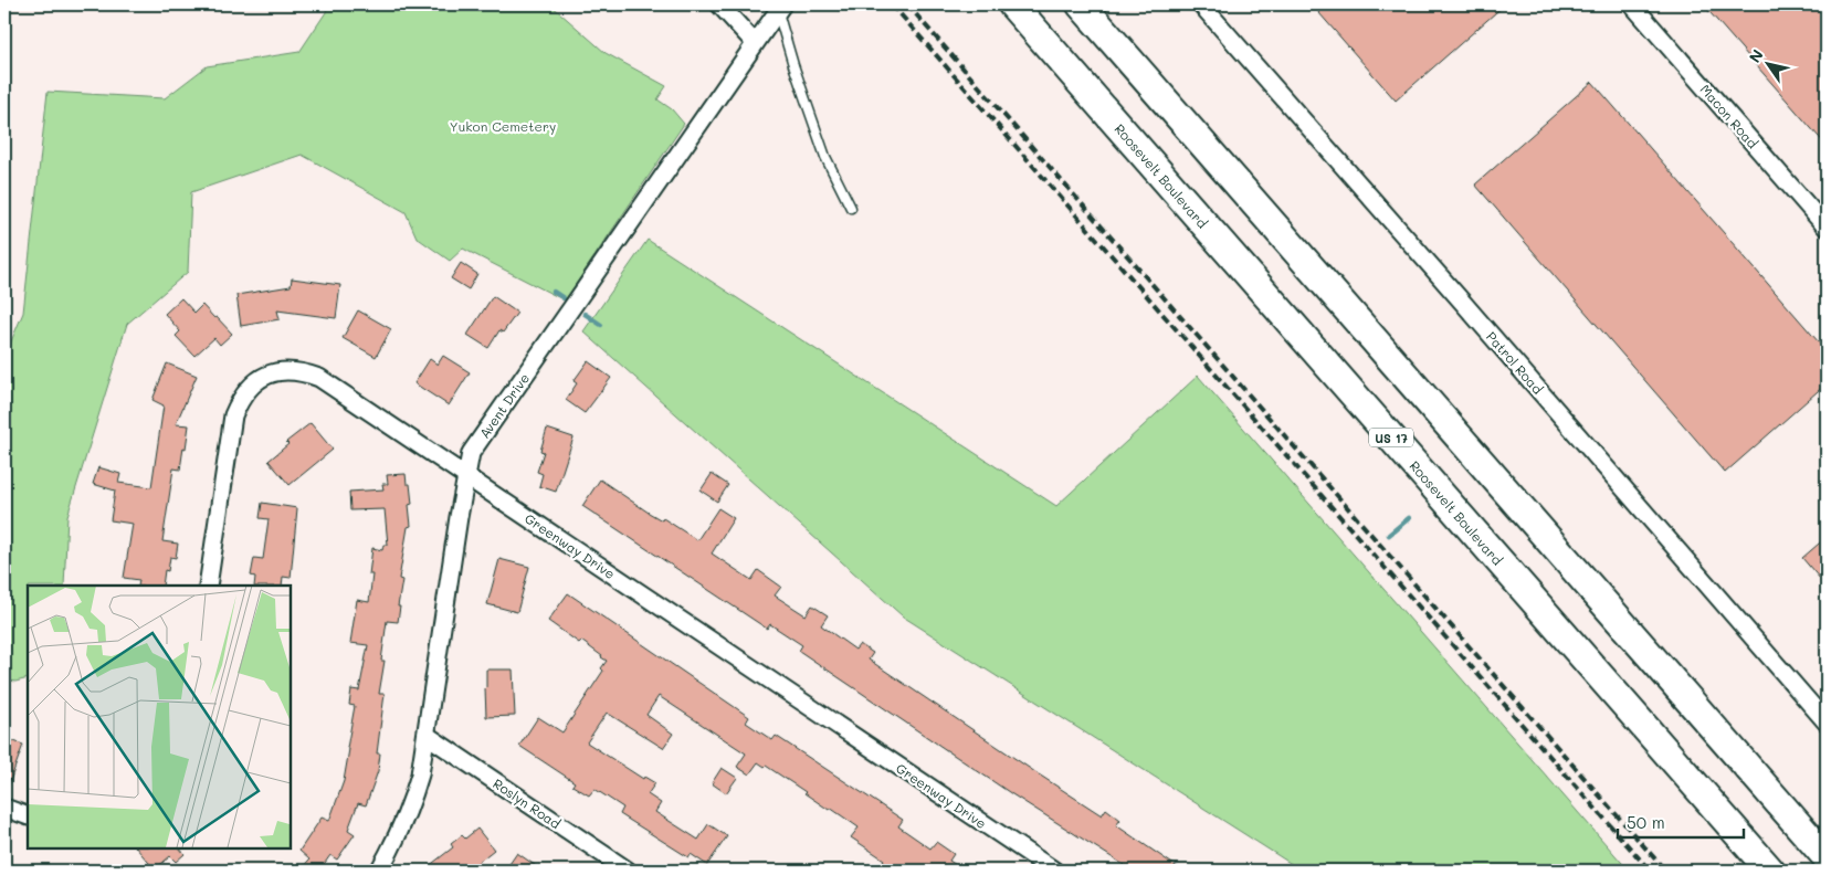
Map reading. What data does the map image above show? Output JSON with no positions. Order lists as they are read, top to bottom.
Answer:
{
  "streets": {
    "highway": ["Roosevelt Boulevard", "US 17"],
    "street": [
      "Macon Road",
      "Patrol Road",
      "Avent Drive",
      "Greenway Drive",
      "Roslyn Road"
    ]
  },
  "crossings": [
    ["Avent Drive", "Greenway Drive"],
    ["Avent Drive", "Roslyn Road"]
  ],
  "parks": ["Yukon Cemetery"],
  "scale_bar": "50 m",
  "north": "top left"
}
